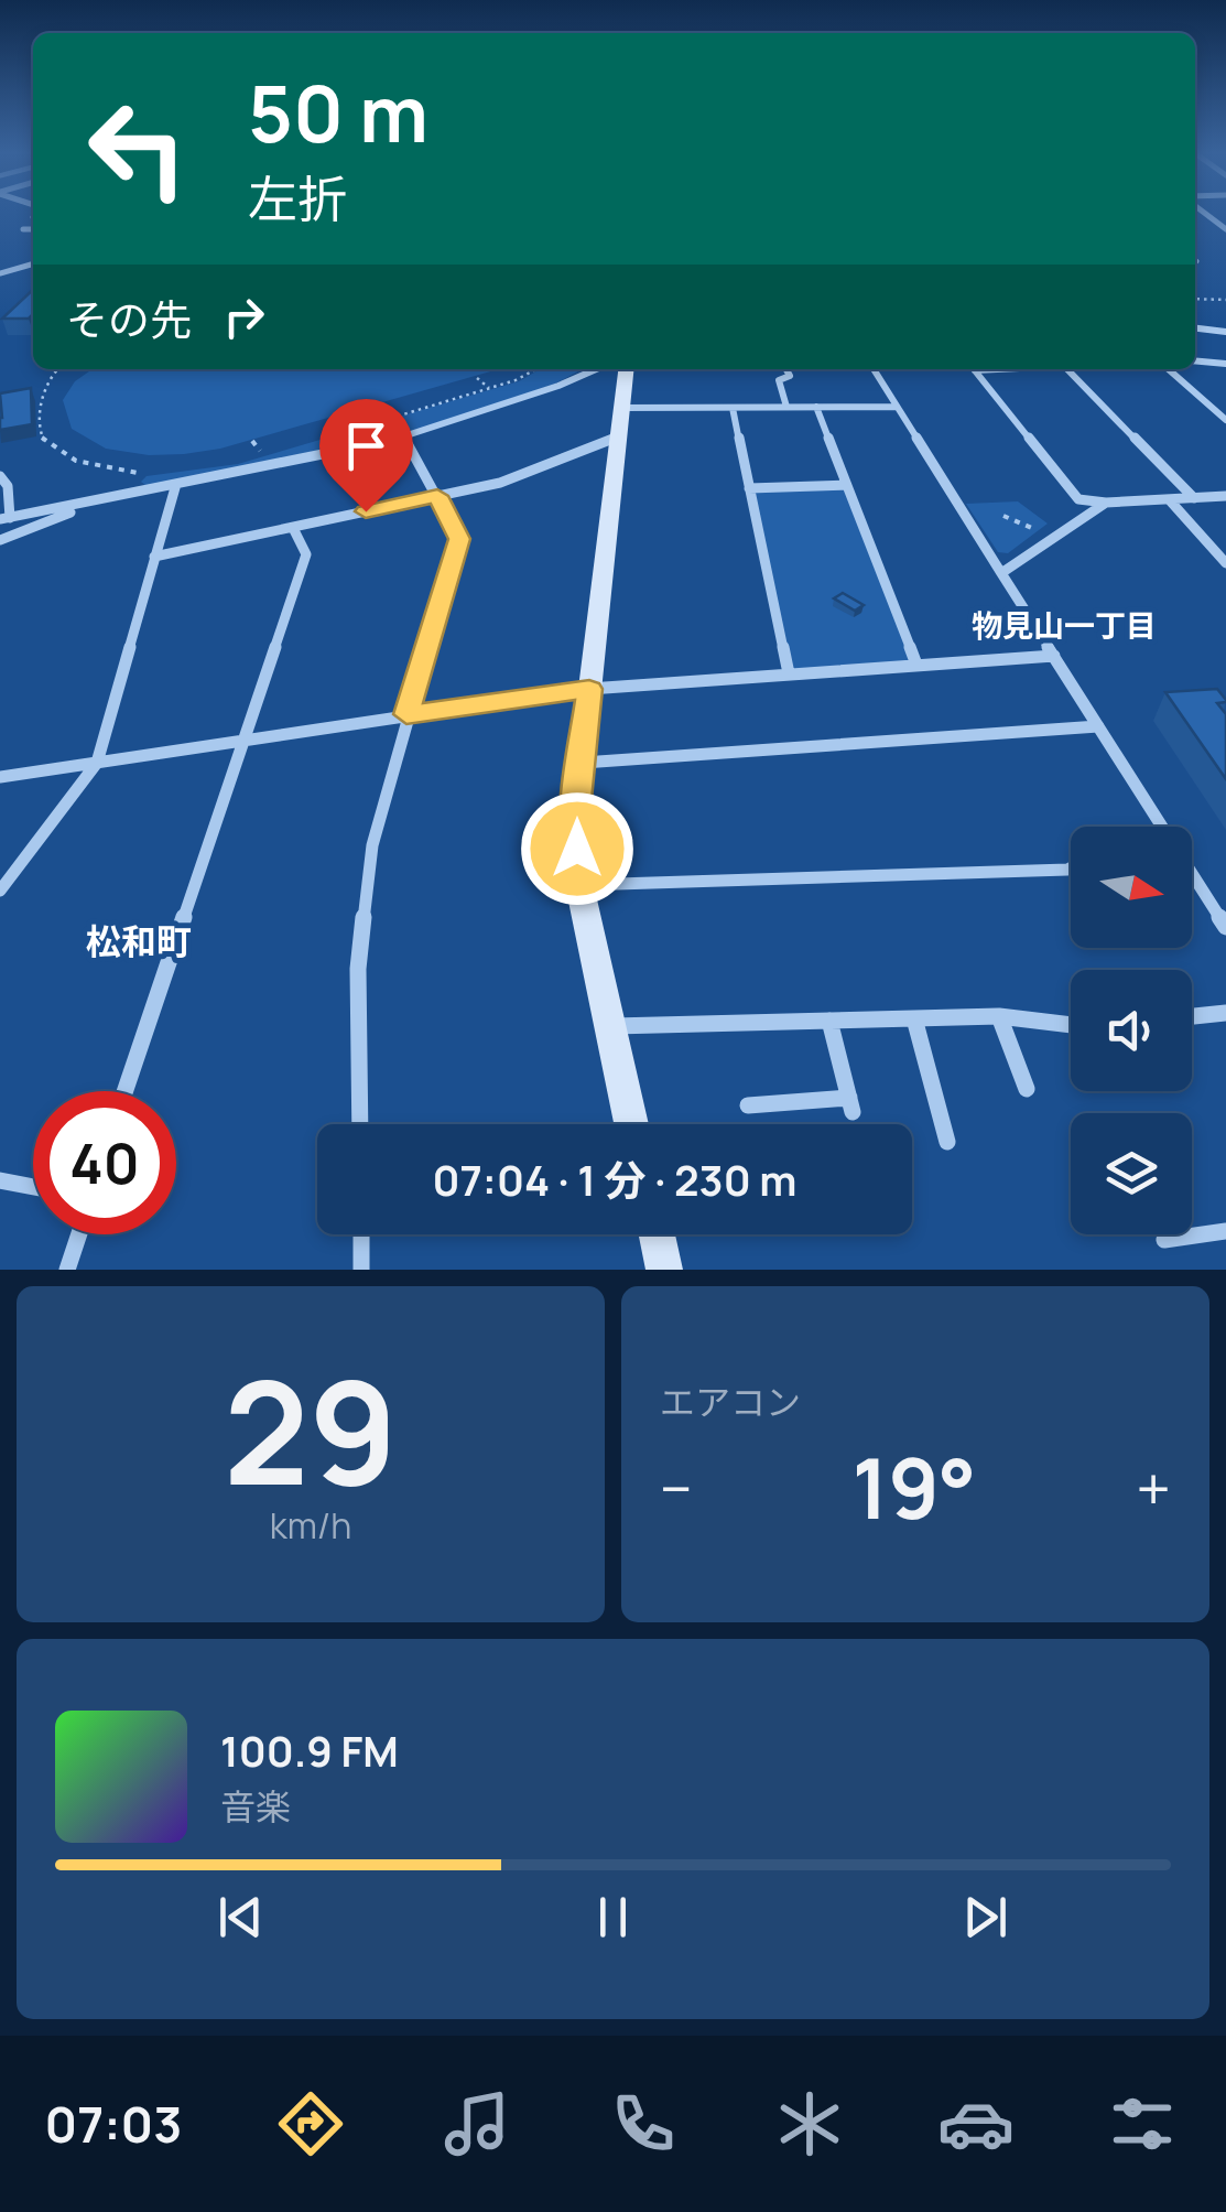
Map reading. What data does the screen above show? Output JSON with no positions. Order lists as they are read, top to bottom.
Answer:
{
  "districts": ["物見山一丁目", "松和町"],
  "north": "right",
  "page": {
    "turn": ["50 m", "左折"],
    "then": "その先",
    "limit": "40",
    "trip": "07:04 · 1 分 · 230 m",
    "tile": [
      ["29", "km/h"],
      "エアコン"
    ],
    "heat": ["−", "19°", "+"],
    "song": ["100.9 FM", "音楽"],
    "tabs": "07:03"
  }
}
